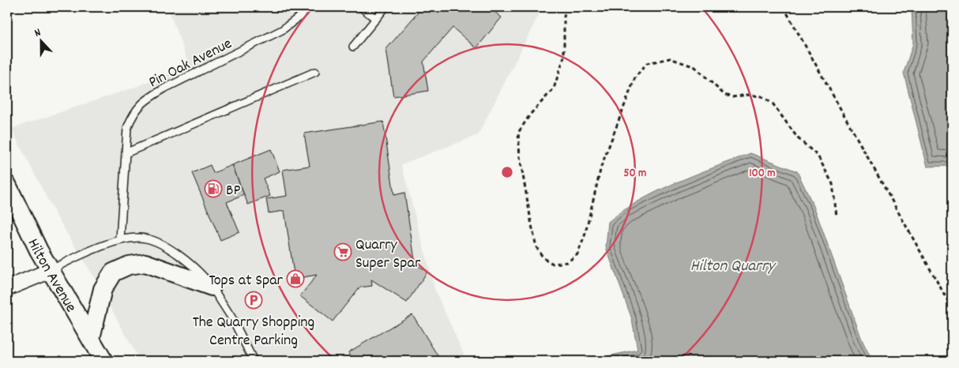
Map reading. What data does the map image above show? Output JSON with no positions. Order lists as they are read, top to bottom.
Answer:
{
  "streets": {
    "street": ["Hilton Avenue"],
    "lane": ["Pin Oak Avenue"]
  },
  "water": ["Hilton Quarry"],
  "places": {
    "fuel station": ["BP"],
    "supermarket": ["Quarry Super Spar"],
    "shop": ["Tops at Spar"],
    "parking": ["The Quarry Shopping Centre Parking"]
  },
  "north": "top",
  "rings": ["50 m", "100 m"]
}
